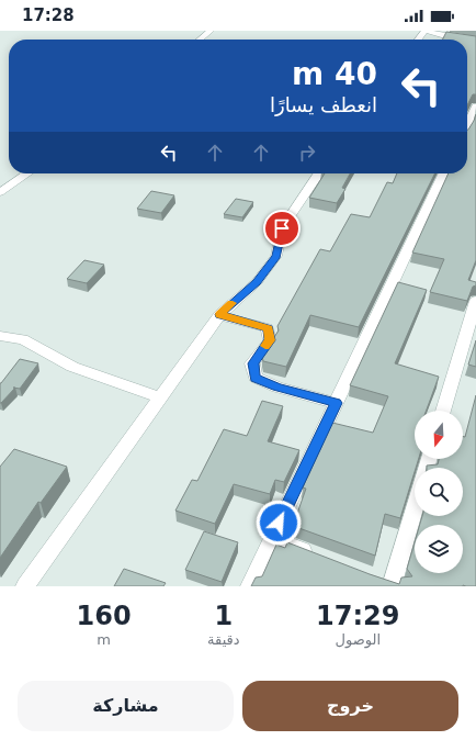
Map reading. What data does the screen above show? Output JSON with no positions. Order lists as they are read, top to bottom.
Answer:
{
  "north": "bottom",
  "page": {
    "status": "17:28",
    "turn": ["40 m", "انعطف يسارًا"],
    "eta": [
      "17:29",
      "الوصول",
      "1",
      "دقيقة",
      "160",
      "m"
    ],
    "buttons": ["خروج", "مشاركة"]
  }
}
